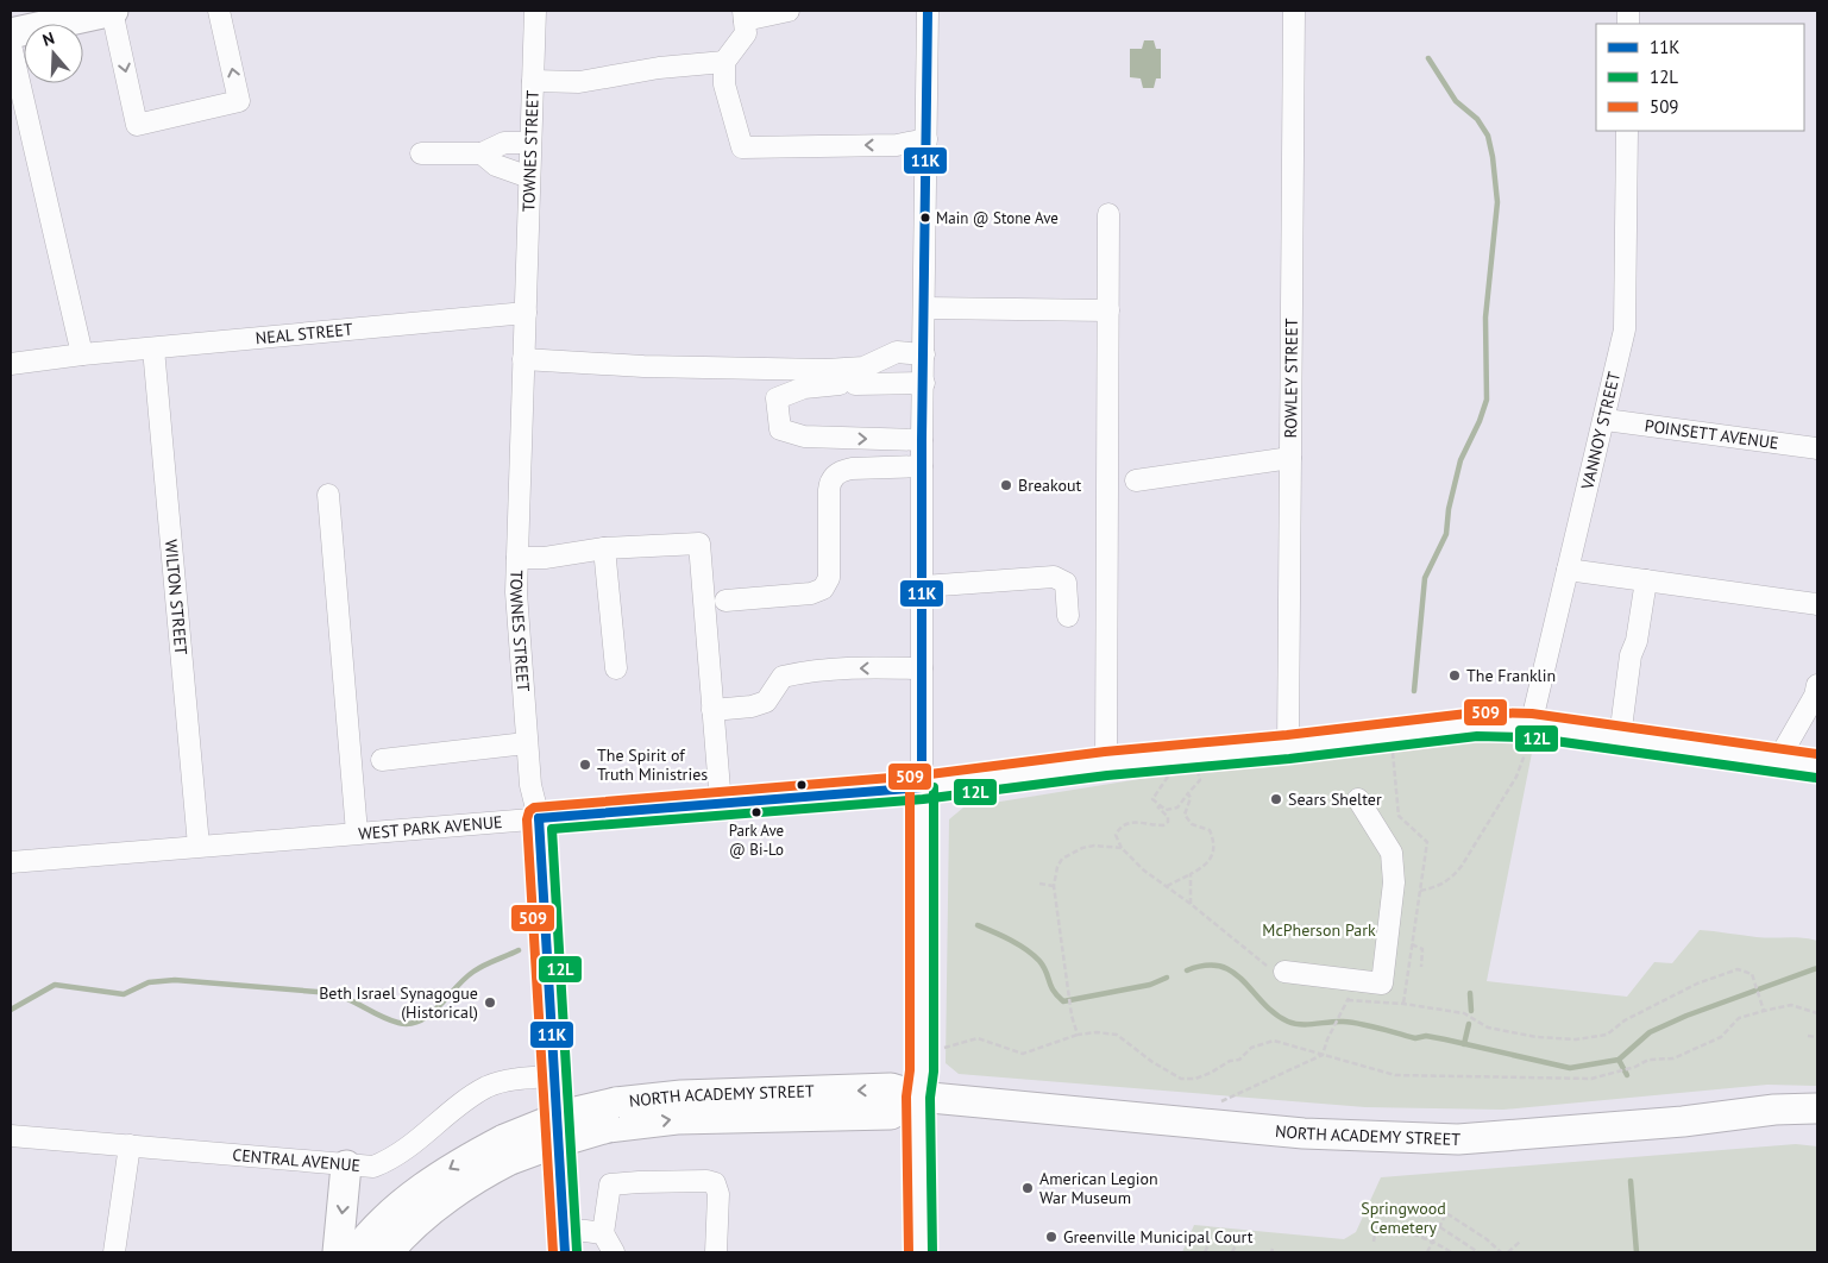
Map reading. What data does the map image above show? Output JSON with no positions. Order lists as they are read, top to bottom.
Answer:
{
  "streets": {
    "highway": ["NORTH ACADEMY STREET"],
    "street": [
      "TOWNES STREET",
      "NEAL STREET",
      "ROWLEY STREET",
      "VANNOY STREET",
      "POINSETT AVENUE",
      "WILTON STREET",
      "WEST PARK AVENUE",
      "CENTRAL AVENUE"
    ]
  },
  "crossings": [
    ["TOWNES STREET", "NEAL STREET"],
    ["TOWNES STREET", "WEST PARK AVENUE"],
    ["TOWNES STREET", "CENTRAL AVENUE"],
    ["NEAL STREET", "WILTON STREET"],
    ["ROWLEY STREET", "WEST PARK AVENUE"],
    ["VANNOY STREET", "POINSETT AVENUE"],
    ["VANNOY STREET", "WEST PARK AVENUE"],
    ["WILTON STREET", "WEST PARK AVENUE"]
  ],
  "parks": ["McPherson Park", "Springwood Cemetery"],
  "places": [
    "Main @ Stone Ave",
    "Breakout",
    "The Franklin",
    "The Spirit of Truth Ministries",
    "Sears Shelter",
    "Park Ave @ Bi-Lo",
    "Beth Israel Synagogue (Historical)",
    "American Legion War Museum",
    "Greenville Municipal Court"
  ],
  "lines": ["transit line 11K", "transit line 509", "transit line 12L"],
  "legend": ["11K", "12L", "509"],
  "north": "top"
}
